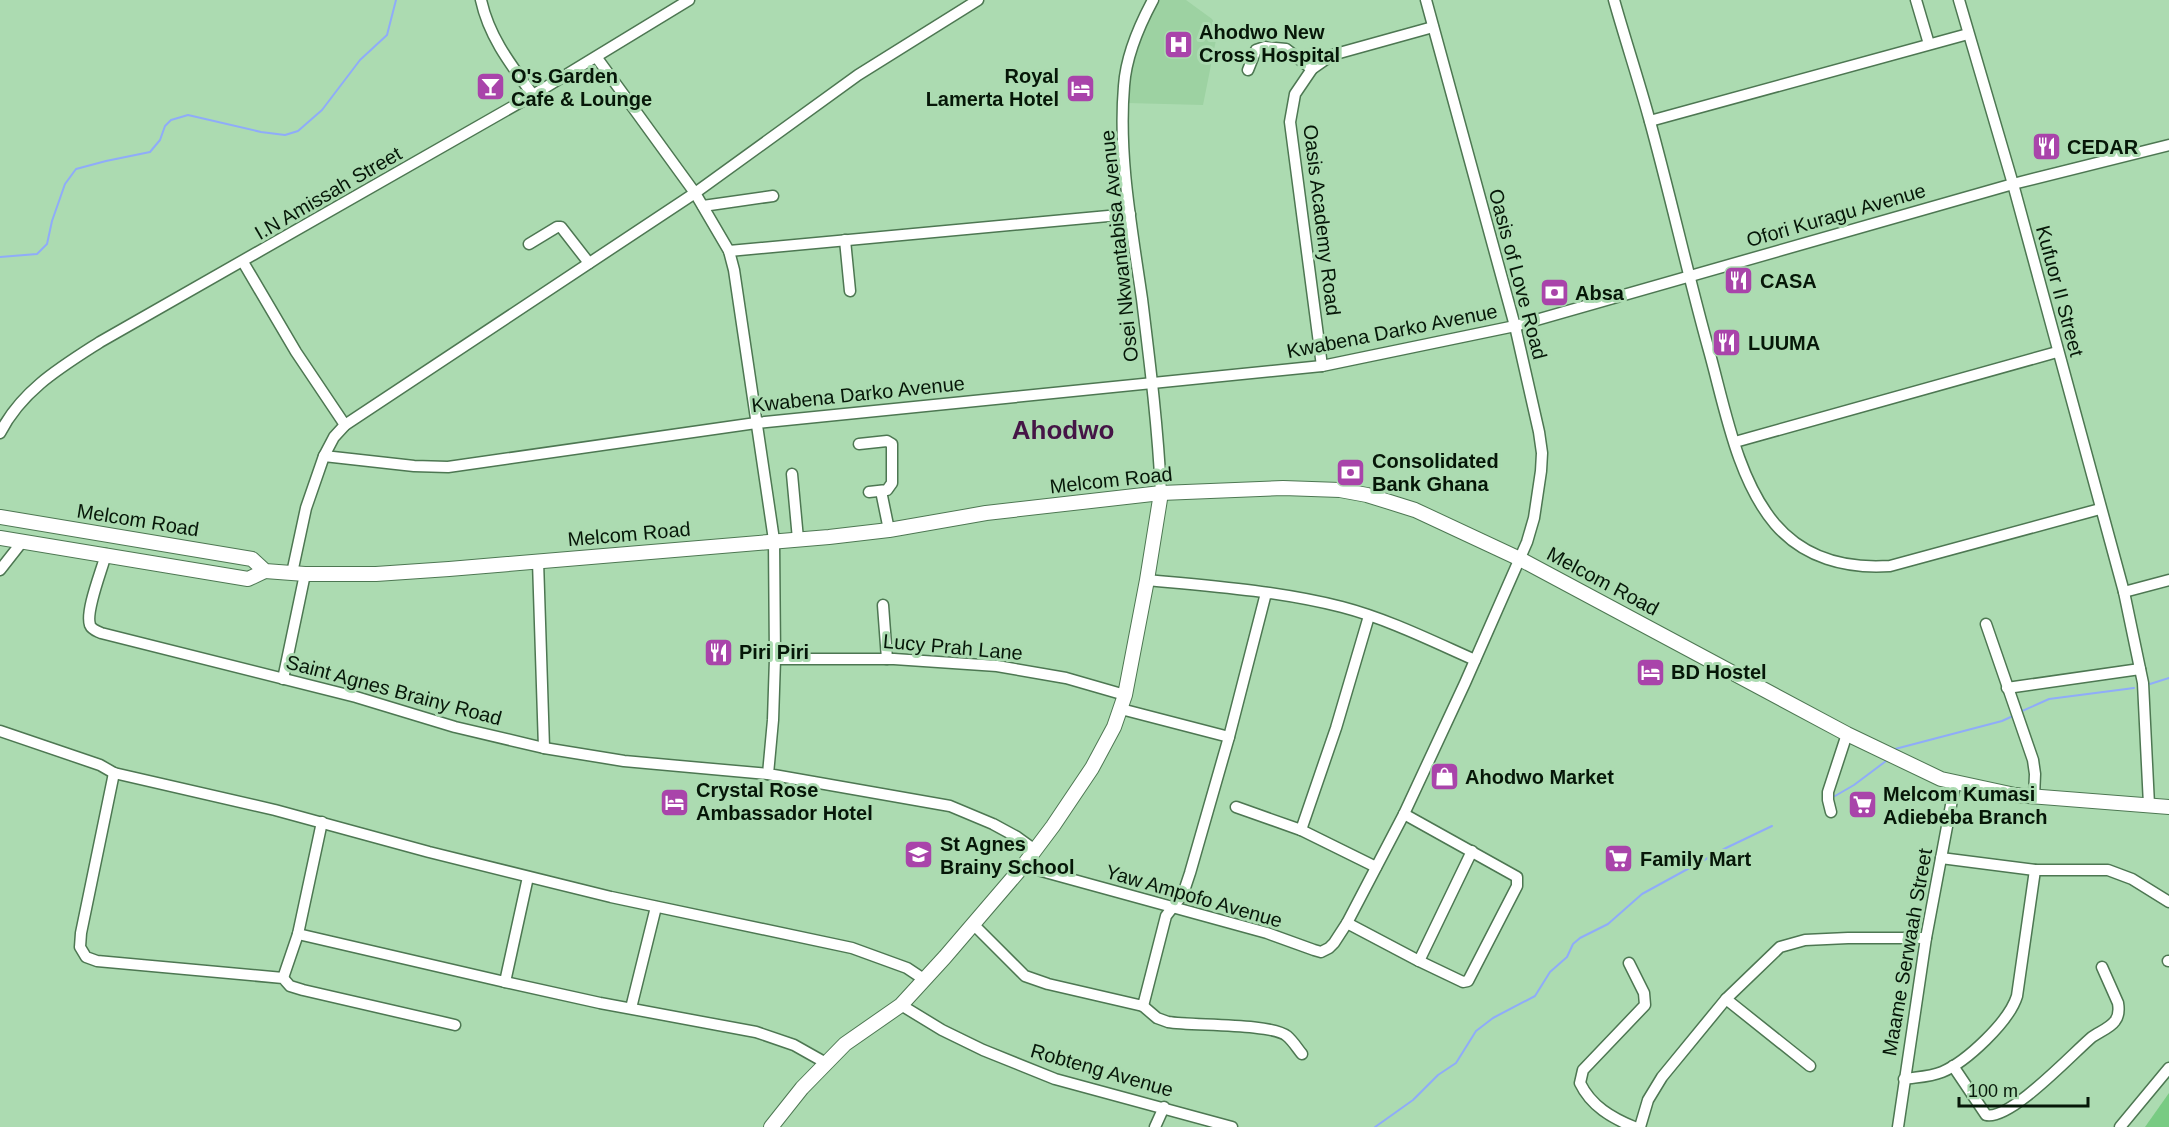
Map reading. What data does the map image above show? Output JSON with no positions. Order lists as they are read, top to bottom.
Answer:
{
  "streets": {
    "main road": ["Melcom Road"],
    "street": [
      "I.N Amissah Street",
      "Ofori Kuragu Avenue",
      "Oasis Academy Road",
      "Osei Nkwantabisa Avenue",
      "Oasis of Love Road",
      "Kufuor II Street",
      "Kwabena Darko Avenue",
      "Lucy Prah Lane",
      "Saint Agnes Brainy Road",
      "Yaw Ampofo Avenue",
      "Maame Serwaah Street",
      "Robteng Avenue"
    ]
  },
  "crossings": [
    ["Ofori Kuragu Avenue", "Oasis of Love Road"],
    ["Ofori Kuragu Avenue", "Kufuor II Street"],
    ["Ofori Kuragu Avenue", "Kwabena Darko Avenue"],
    ["Oasis Academy Road", "Oasis of Love Road"],
    ["Oasis Academy Road", "Kwabena Darko Avenue"],
    ["Osei Nkwantabisa Avenue", "Kwabena Darko Avenue"],
    ["Osei Nkwantabisa Avenue", "Melcom Road"],
    ["Oasis of Love Road", "Kwabena Darko Avenue"],
    ["Oasis of Love Road", "Melcom Road"],
    ["Oasis of Love Road", "Yaw Ampofo Avenue"],
    ["Kufuor II Street", "Melcom Road"],
    ["Melcom Road", "Maame Serwaah Street"]
  ],
  "districts": ["Ahodwo"],
  "places": {
    "hospital": ["Ahodwo New Cross Hospital"],
    "bar": ["O's Garden Cafe & Lounge"],
    "hotel": ["Royal Lamerta Hotel", "BD Hostel", "Crystal Rose Ambassador Hotel"],
    "restaurant": [
      "CEDAR",
      "CASA",
      "LUUMA",
      "Piri Piri"
    ],
    "bank": ["Absa", "Consolidated Bank Ghana"],
    "shop": ["Ahodwo Market"],
    "supermarket": ["Melcom Kumasi Adiebeba Branch", "Family Mart"],
    "school or university": ["St Agnes Brainy School"]
  },
  "scale_bar": "100 m"
}
